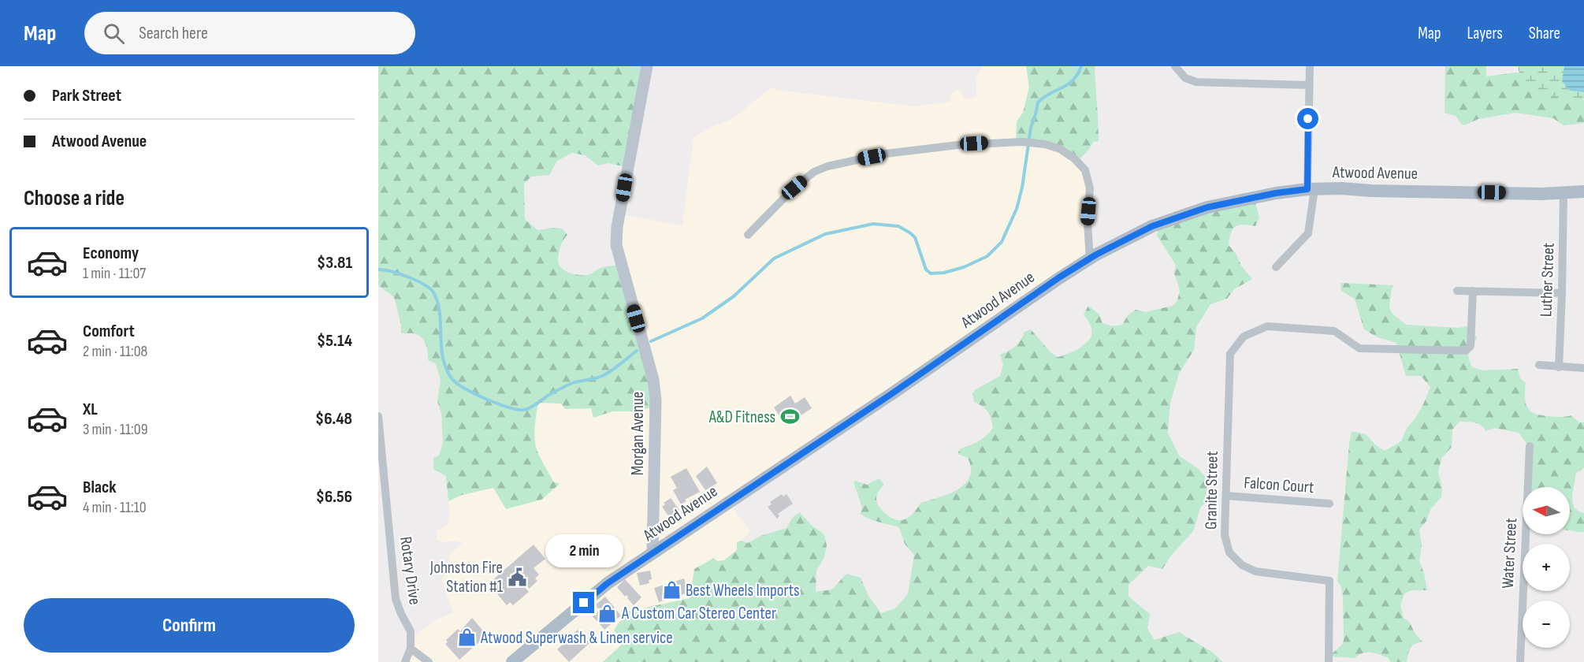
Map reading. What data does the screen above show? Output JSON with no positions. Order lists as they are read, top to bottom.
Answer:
{
  "streets": {
    "main road": ["Atwood Avenue"],
    "street": [
      "Luther Street",
      "Morgan Avenue",
      "Falcon Court",
      "Granite Street",
      "Water Street",
      "Rotary Drive"
    ]
  },
  "crossings": [
    ["Atwood Avenue", "Luther Street"],
    ["Atwood Avenue", "Morgan Avenue"],
    ["Falcon Court", "Granite Street"]
  ],
  "places": {
    "sports": ["A&D Fitness"],
    "public building": ["Johnston Fire Station #1"],
    "shop": ["Best Wheels Imports", "A Custom Car Stereo Center", "Atwood Superwash & Linen service"]
  },
  "north": "left",
  "page": {
    "header": "Map",
    "search": "Search here",
    "nav": ["Map", "Layers", "Share"],
    "banner": ["Park Street", "Atwood Avenue"],
    "heading": "Choose a ride",
    "list": [
      {
        "name": "Economy",
        "note": "1 min · 11:07",
        "value": "$3.81"
      },
      {
        "name": "Comfort",
        "note": "2 min · 11:08",
        "value": "$5.14"
      },
      {
        "name": "XL",
        "note": "3 min · 11:09",
        "value": "$6.48"
      },
      {
        "name": "Black",
        "note": "4 min · 11:10",
        "value": "$6.56"
      }
    ],
    "map_buttons": ["+", "−"],
    "bubble": "2 min",
    "buttons": "Confirm"
  }
}
